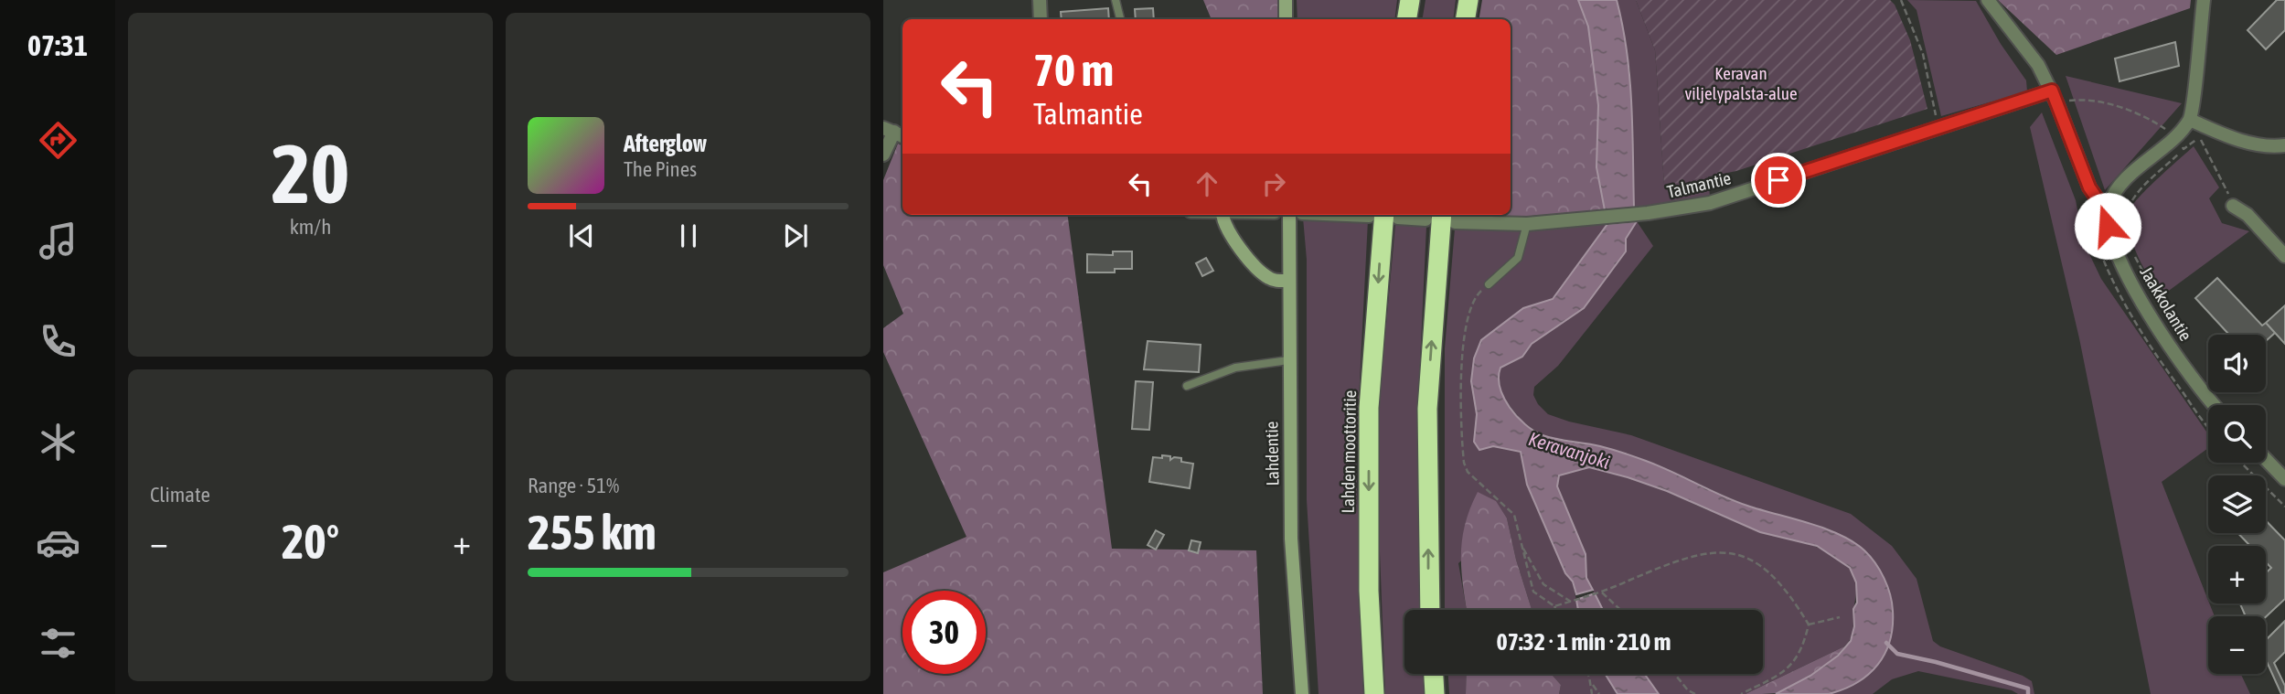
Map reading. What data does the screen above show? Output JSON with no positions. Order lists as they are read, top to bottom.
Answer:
{
  "streets": {
    "highway": ["Lahden moottoritie"],
    "main road": ["Lahdentie"],
    "street": ["Talmantie", "Jaakkolantie"]
  },
  "crossings": [
    ["Talmantie", "Lahden moottoritie"]
  ],
  "water": ["Keravanjoki"],
  "parks": ["Keravan viljelypalsta-alue"],
  "page": {
    "tabs": "07:31",
    "tile": [
      ["20", "km/h"],
      "Climate",
      ["Range · 51%", "255 km"]
    ],
    "turn": ["70 m", "Talmantie"],
    "song": ["Afterglow", "The Pines"],
    "map_buttons": ["+", "−"],
    "heat": ["−", "20°", "+"],
    "limit": "30",
    "trip": "07:32 · 1 min · 210 m"
  }
}
